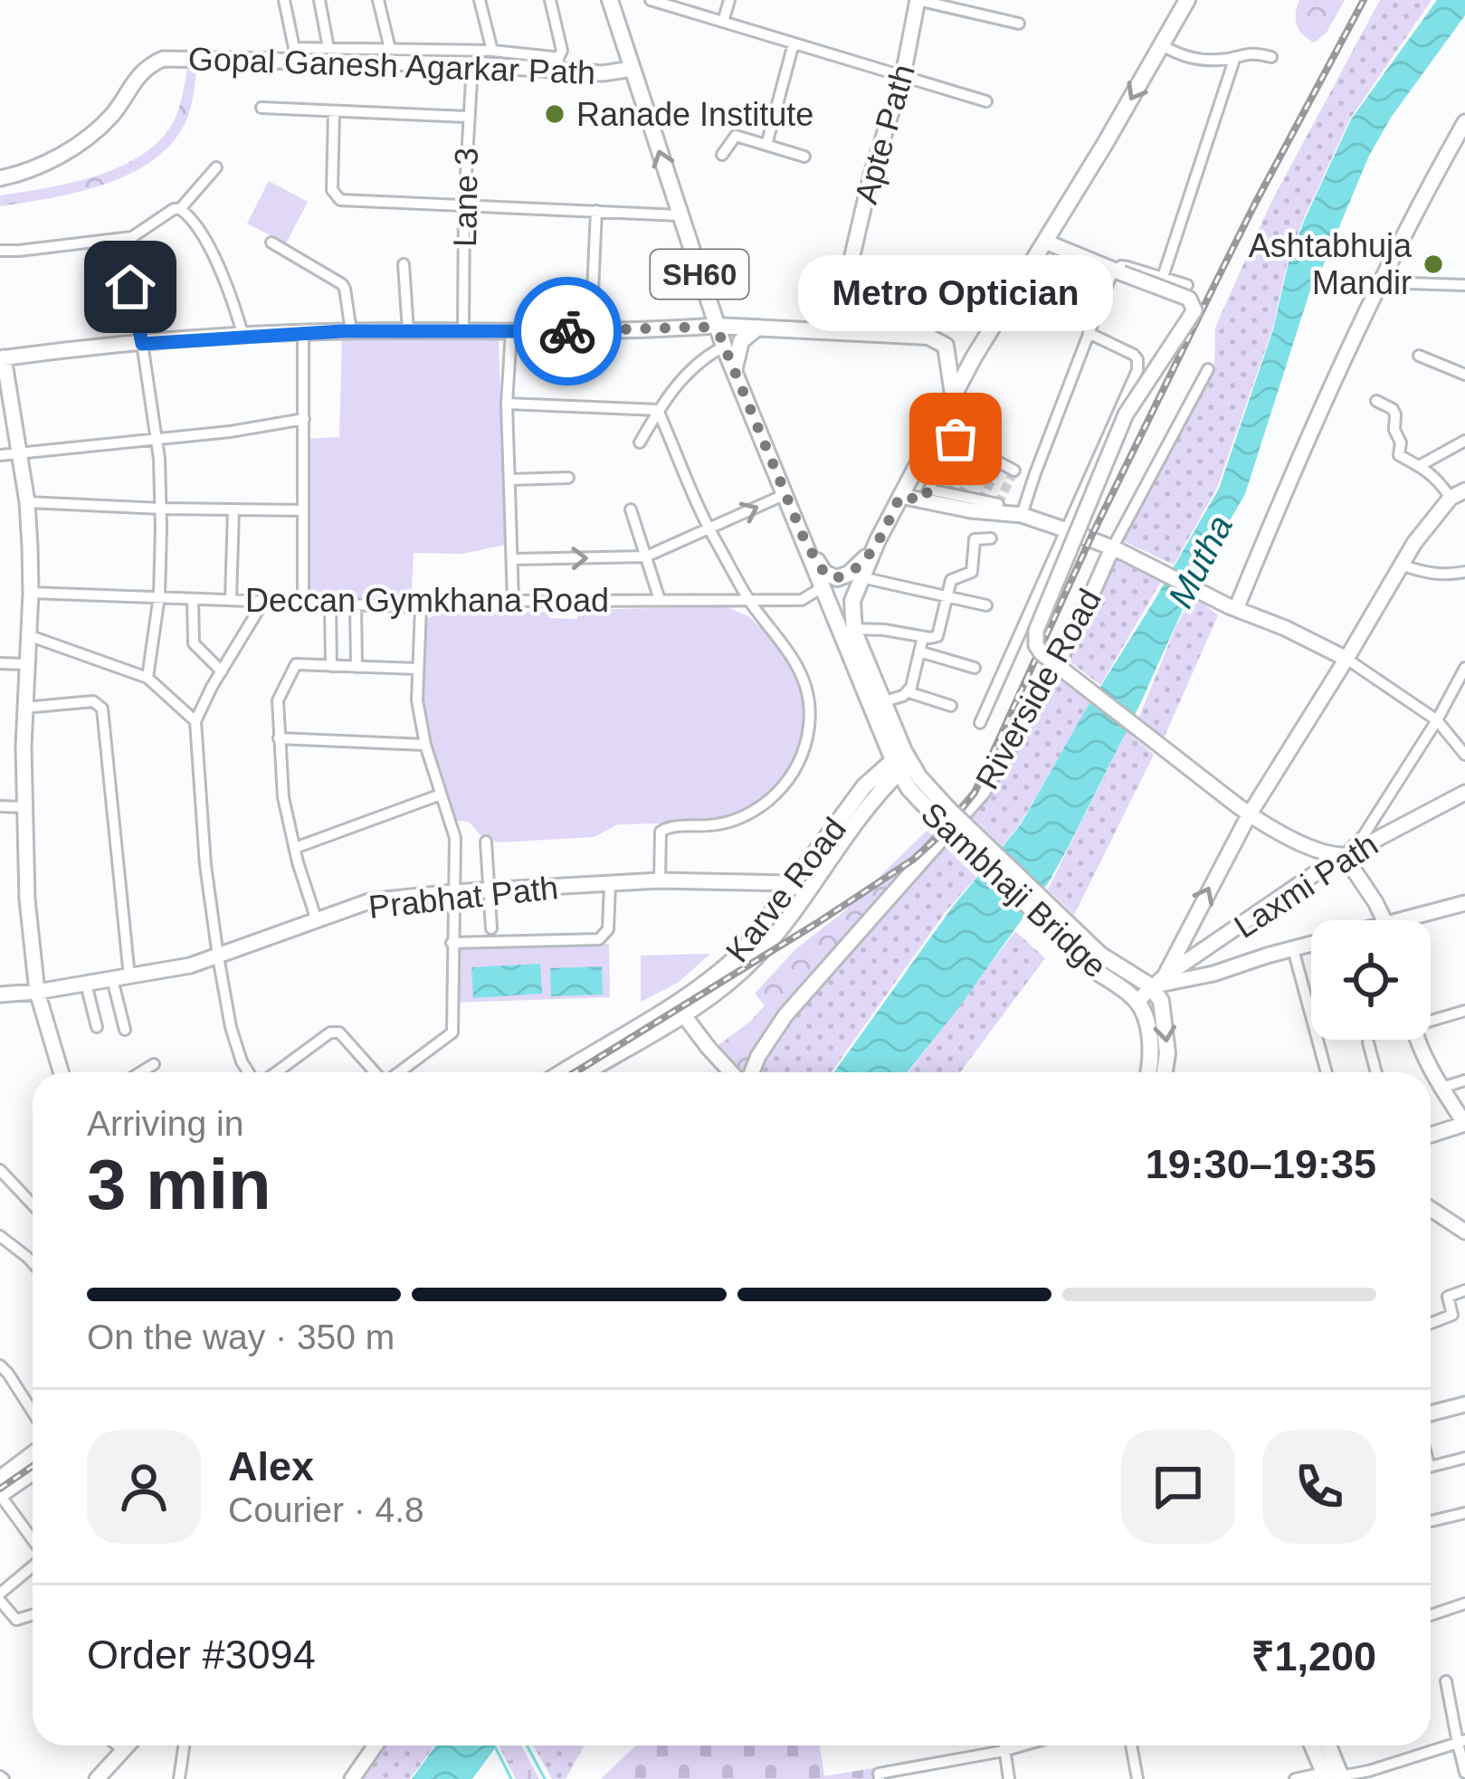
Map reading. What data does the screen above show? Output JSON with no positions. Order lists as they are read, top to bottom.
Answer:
{
  "streets": {
    "main road": ["SH60", "Karve Road", "Sambhaji Bridge"],
    "street": [
      "Gopal Ganesh Agarkar Path",
      "Apte Path",
      "Lane 3",
      "Deccan Gymkhana Road",
      "Riverside Road",
      "Laxmi Path",
      "Prabhat Path"
    ]
  },
  "crossings": [
    ["Gopal Ganesh Agarkar Path", "Lane 3"],
    ["Gopal Ganesh Agarkar Path", "SH60"],
    ["SH60", "Deccan Gymkhana Road"],
    ["SH60", "Karve Road"],
    ["SH60", "Sambhaji Bridge"],
    ["Laxmi Path", "Sambhaji Bridge"],
    ["Karve Road", "Sambhaji Bridge"],
    ["Karve Road", "Prabhat Path"]
  ],
  "water": ["Mutha"],
  "places": ["Ranade Institute", "Ashtabhuja Mandir", "Metro Optician"],
  "page": {
    "bubble": "Metro Optician",
    "heading": ["3 min", "Arriving in", "19:30–19:35"],
    "panel": [
      "Alex",
      "Courier · 4.8",
      "Order #3094",
      "₹1,200"
    ],
    "bar": "On the way · 350 m"
  }
}
